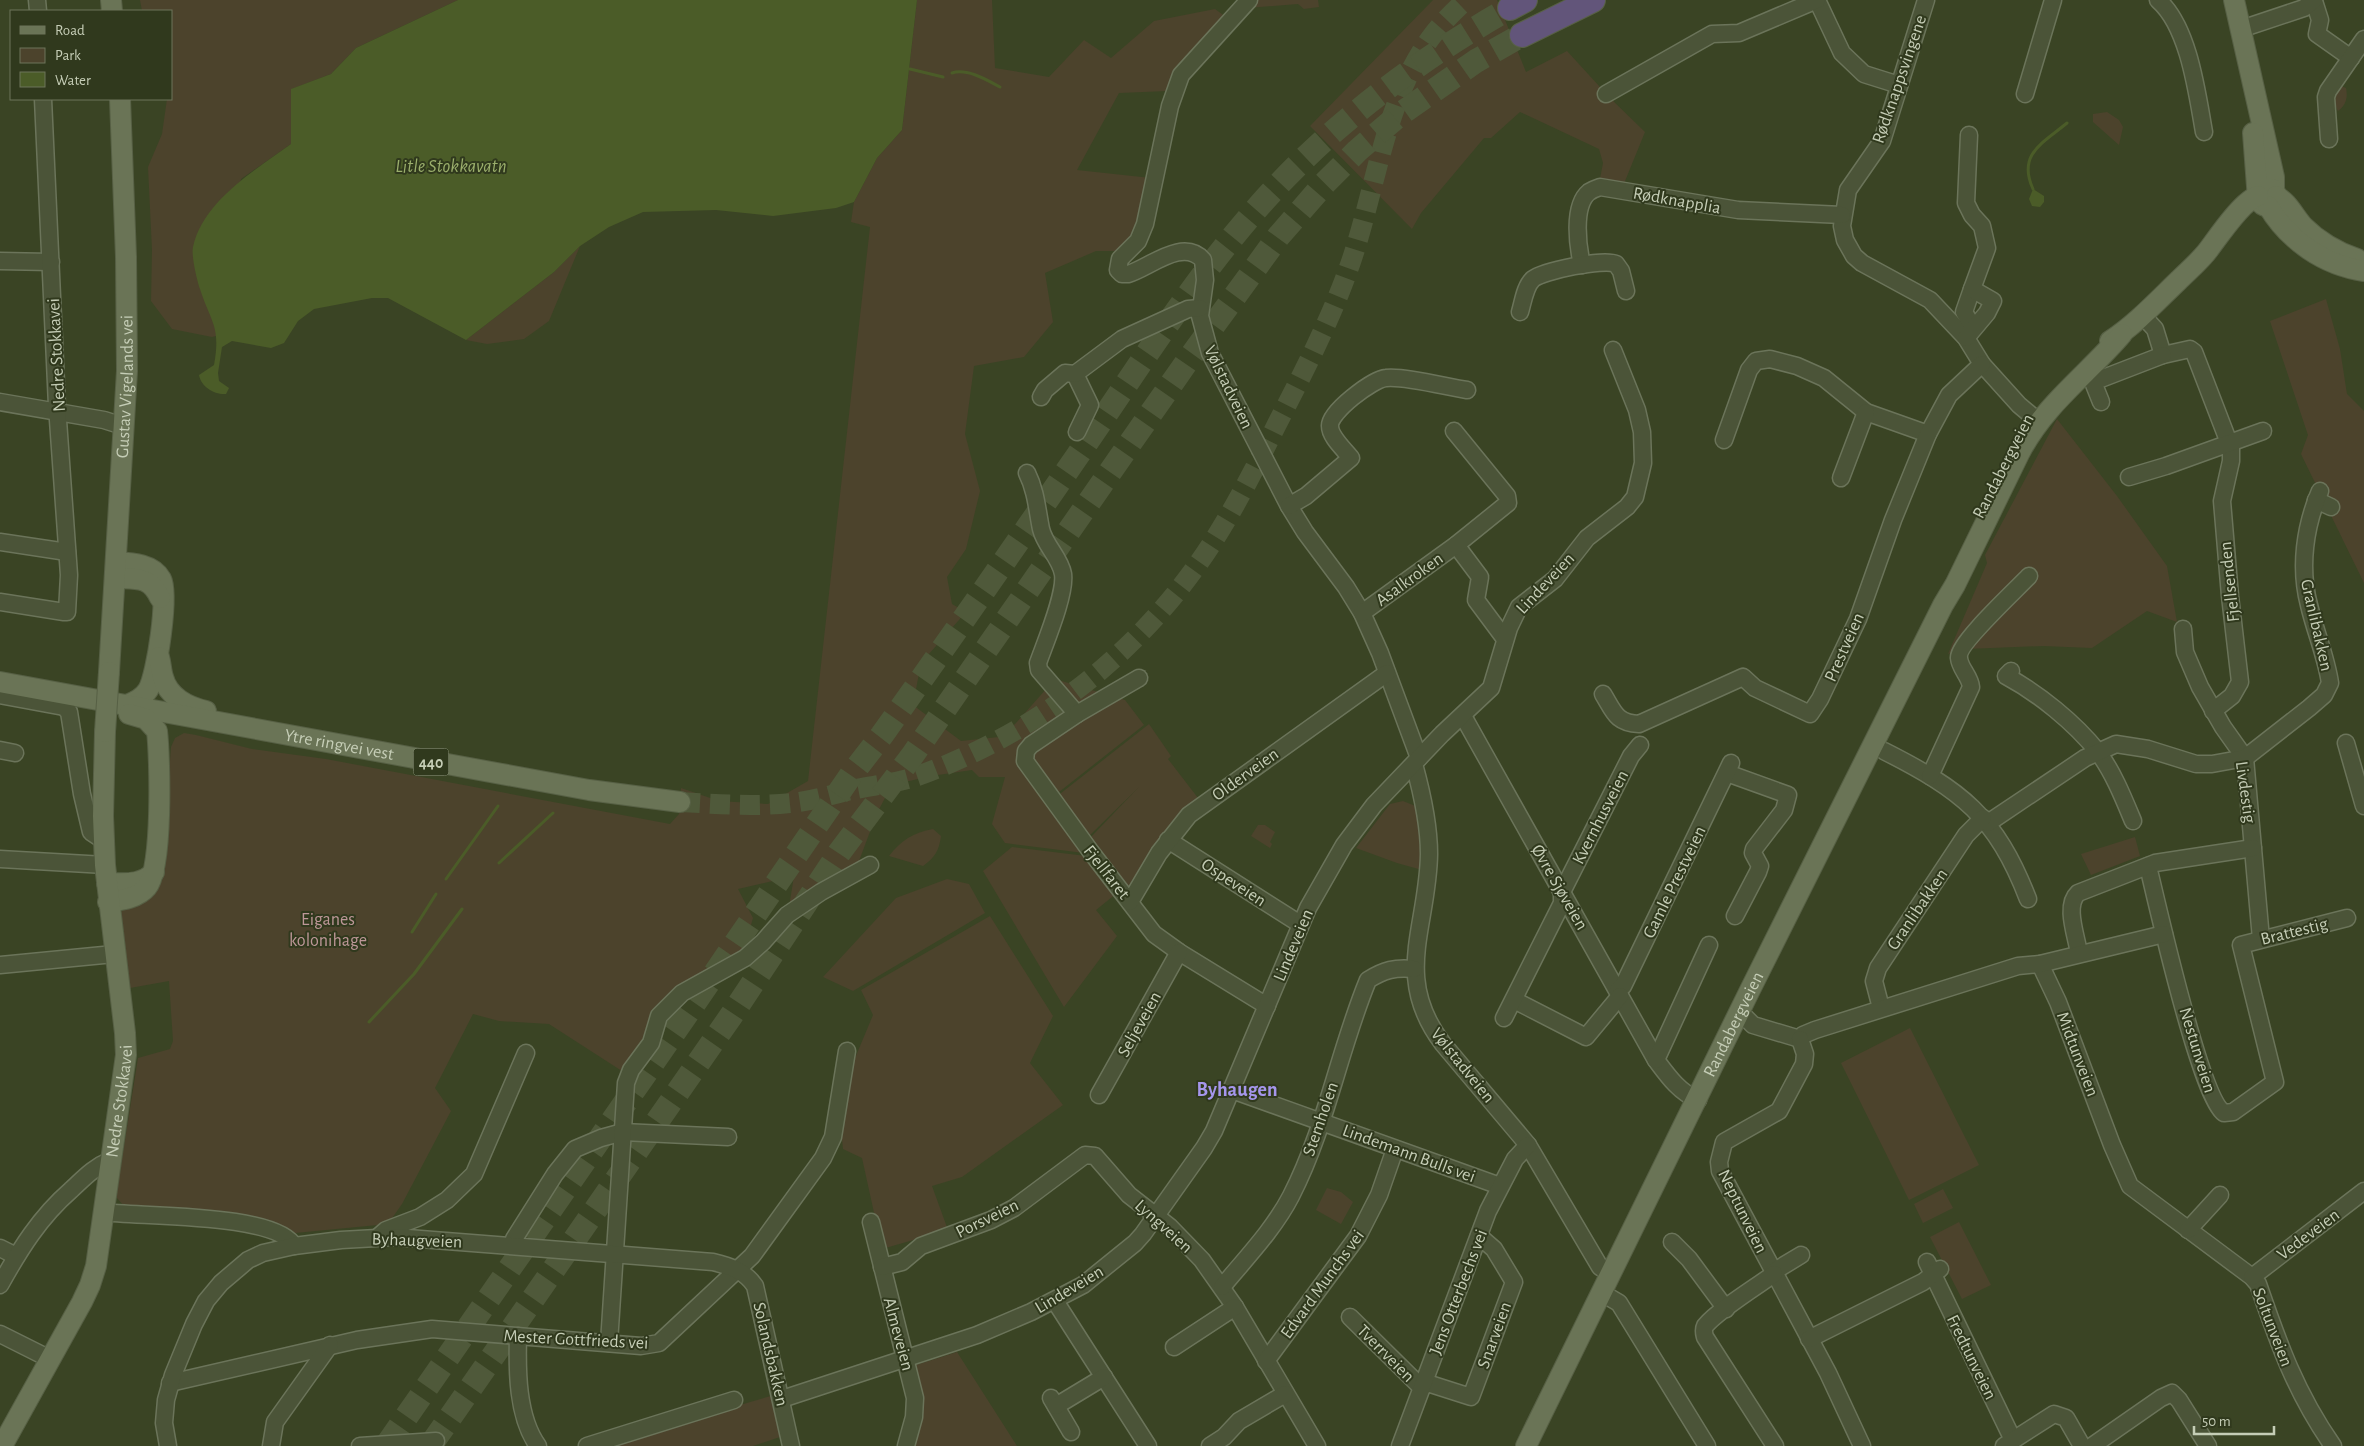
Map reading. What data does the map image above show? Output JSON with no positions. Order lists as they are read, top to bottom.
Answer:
{
  "streets": {
    "main road": [
      "Nedre Stokkavei",
      "Gustav Vigelands vei",
      "Randabergveien",
      "Ytre ringvei vest",
      "440"
    ],
    "street": [
      "Rødknappsvingene",
      "Rødknapplia",
      "Vølstadveien",
      "Asalkroken",
      "Fjellsenden",
      "Lindeveien",
      "Granlibakken",
      "Prestveien",
      "Olderveien",
      "Livdestig",
      "Kvernhusveien",
      "Fjellfaret",
      "Ospeveien",
      "Gamle Prestveien",
      "Øvre Sjøveien",
      "Brattestig",
      "Seljeveien",
      "Nestunveien",
      "Midtunveien",
      "Stemholen",
      "Lindemann Bulls vei",
      "Neptunveien",
      "Porsveien",
      "Lyngveien",
      "Vedeveien",
      "Byhaugveien",
      "Edvard Munchs vei",
      "Jens Otterbechs vei",
      "Soltunveien",
      "Almeveien",
      "Snarveien",
      "Mester Gottfrieds vei",
      "Tverrveien",
      "Solandsbakken",
      "Fredtunveien"
    ]
  },
  "crossings": [
    ["Rødknappsvingene", "Rødknapplia"],
    ["Rødknappsvingene", "Randabergveien"],
    ["Rødknappsvingene", "Prestveien"],
    ["Nedre Stokkavei", "Gustav Vigelands vei"],
    ["Nedre Stokkavei", "440"],
    ["Gustav Vigelands vei", "440"],
    ["Vølstadveien", "Randabergveien"],
    ["Vølstadveien", "Asalkroken"],
    ["Vølstadveien", "Lindeveien"],
    ["Vølstadveien", "Olderveien"],
    ["Vølstadveien", "Stemholen"],
    ["Vølstadveien", "Jens Otterbechs vei"],
    ["Randabergveien", "Øvre Sjøveien"],
    ["Asalkroken", "Lindeveien"],
    ["Fjellsenden", "Livdestig"],
    ["Lindeveien", "Fjellfaret"],
    ["Lindeveien", "Ospeveien"],
    ["Lindeveien", "Øvre Sjøveien"],
    ["Lindeveien", "Lindemann Bulls vei"],
    ["Lindeveien", "Lyngveien"],
    ["Lindeveien", "Almeveien"],
    ["Lindeveien", "Solandsbakken"],
    ["Granlibakken", "Livdestig"],
    ["Ytre ringvei vest", "440"],
    ["Olderveien", "Fjellfaret"],
    ["Olderveien", "Ospeveien"],
    ["Livdestig", "Brattestig"],
    ["Kvernhusveien", "Gamle Prestveien"],
    ["Kvernhusveien", "Øvre Sjøveien"],
    ["Fjellfaret", "Seljeveien"],
    ["Gamle Prestveien", "Øvre Sjøveien"],
    ["Brattestig", "Nestunveien"],
    ["Midtunveien", "Soltunveien"],
    ["Stemholen", "Lindemann Bulls vei"],
    ["Stemholen", "Lyngveien"],
    ["Lindemann Bulls vei", "Edvard Munchs vei"],
    ["Lindemann Bulls vei", "Jens Otterbechs vei"],
    ["Neptunveien", "Fredtunveien"],
    ["Porsveien", "Lyngveien"],
    ["Porsveien", "Almeveien"],
    ["Lyngveien", "Edvard Munchs vei"],
    ["Vedeveien", "Soltunveien"],
    ["Byhaugveien", "Mester Gottfrieds vei"],
    ["Byhaugveien", "Solandsbakken"],
    ["Jens Otterbechs vei", "Snarveien"],
    ["Jens Otterbechs vei", "Tverrveien"],
    ["Snarveien", "Tverrveien"],
    ["Mester Gottfrieds vei", "Solandsbakken"]
  ],
  "districts": ["Byhaugen"],
  "water": ["Litle Stokkavatn"],
  "parks": ["Eiganes kolonihage"],
  "legend": ["Road", "Park", "Water"],
  "scale_bar": "50 m"
}
